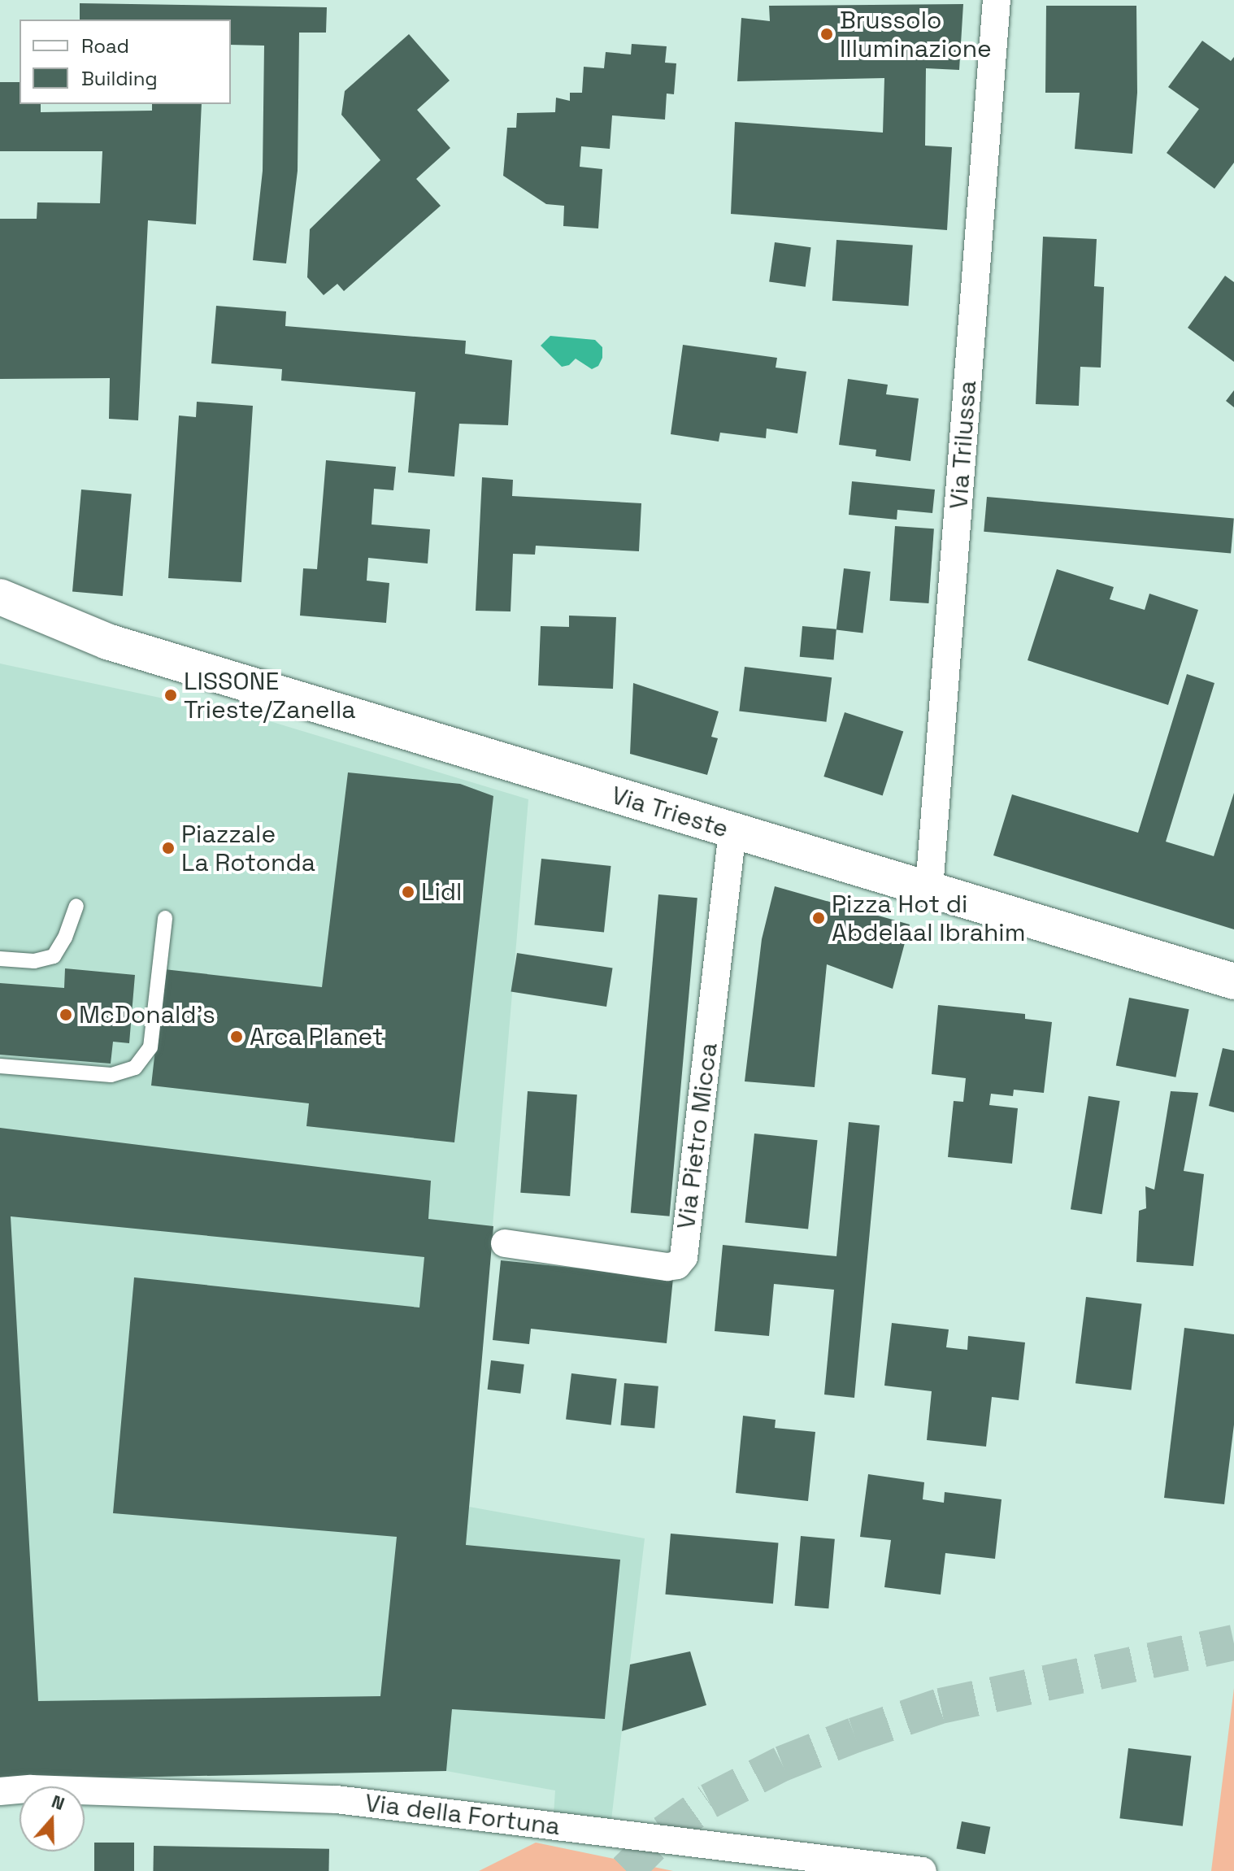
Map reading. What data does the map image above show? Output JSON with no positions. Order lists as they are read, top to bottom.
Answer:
{
  "streets": {
    "street": [
      "Via Trilussa",
      "Via Trieste",
      "Via Pietro Micca",
      "Via della Fortuna"
    ]
  },
  "crossings": [
    ["Via Trilussa", "Via Trieste"],
    ["Via Trieste", "Via Pietro Micca"]
  ],
  "places": [
    "Brussolo Illuminazione",
    "LISSONE Trieste/Zanella",
    "Piazzale La Rotonda",
    "Lidl",
    "Pizza Hot di Abdelaal Ibrahim",
    "McDonald's",
    "Arca Planet"
  ],
  "legend": ["Road", "Building"],
  "north": "top"
}
